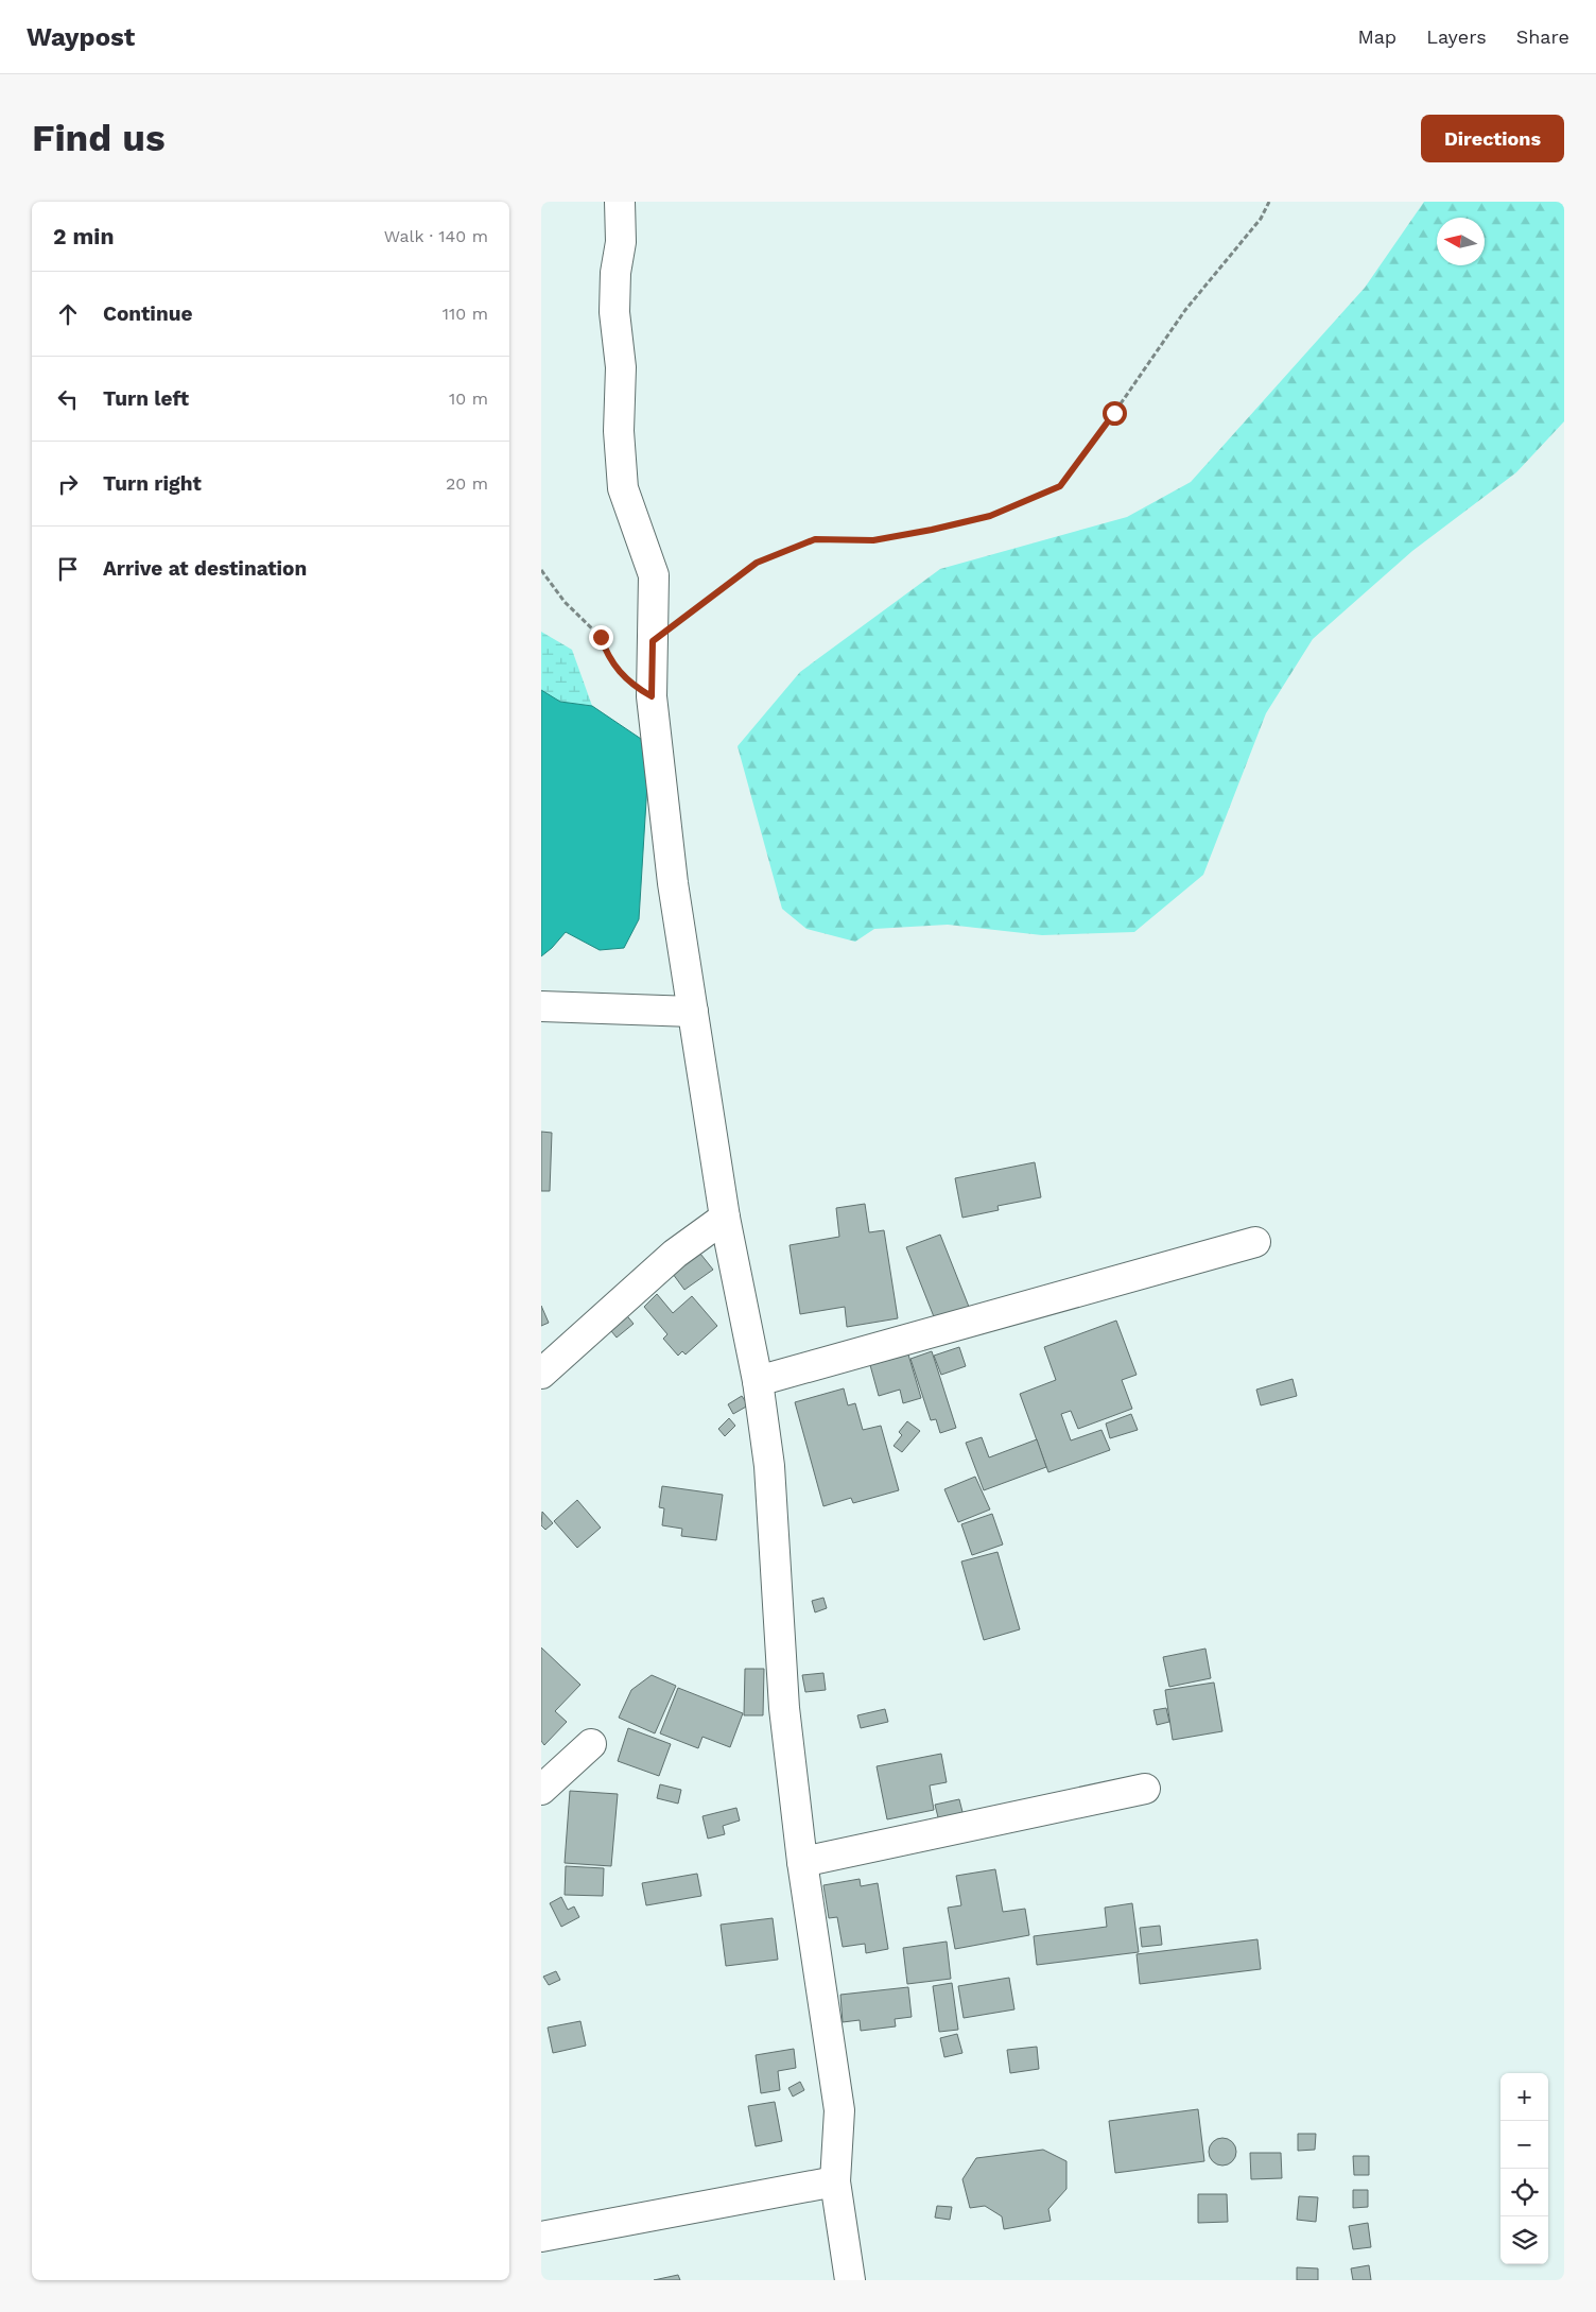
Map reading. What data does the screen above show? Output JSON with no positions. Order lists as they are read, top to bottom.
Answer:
{
  "north": "left",
  "page": {
    "header": "Waypost",
    "nav": ["Map", "Layers", "Share"],
    "buttons": "Directions",
    "title": "Find us",
    "heading": ["2 min", "Walk · 140 m"],
    "list": [
      ["Continue", "110 m"],
      ["Turn left", "10 m"],
      ["Turn right", "20 m"],
      "Arrive at destination"
    ],
    "map_buttons": ["+", "−"]
  }
}
